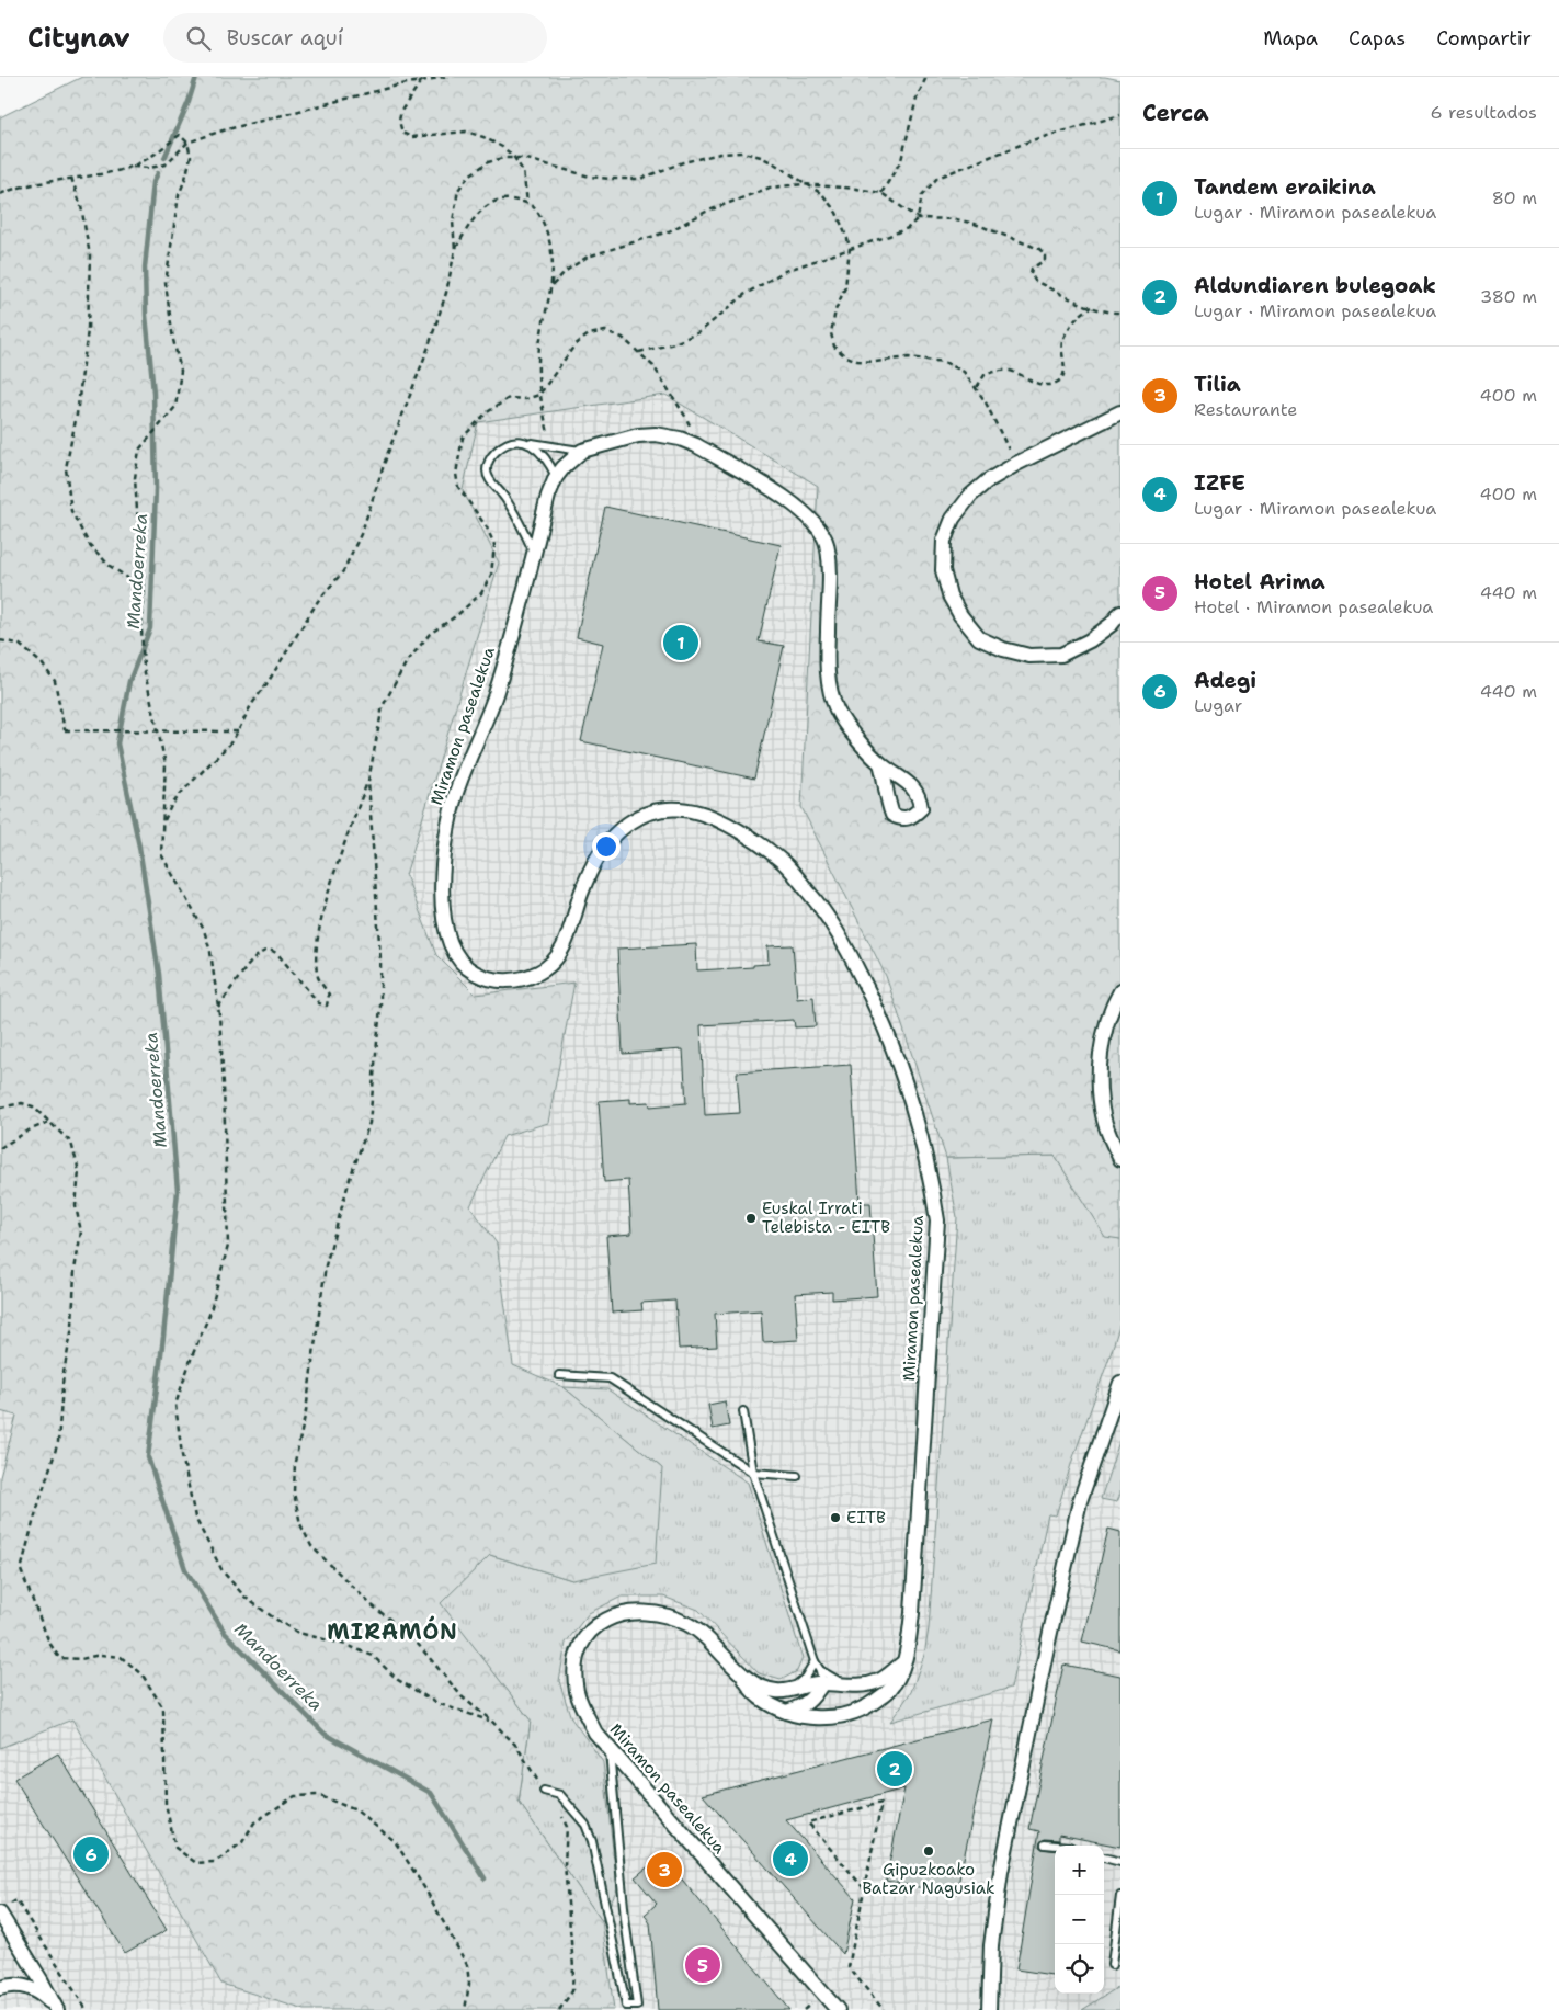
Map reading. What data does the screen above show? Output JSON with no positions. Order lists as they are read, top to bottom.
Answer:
{
  "streets": {
    "street": ["Miramon pasealekua"]
  },
  "districts": ["MIRAMÓN"],
  "water": ["Mandoerreka"],
  "places": ["Euskal Irrati Telebista - EITB", "EITB", "Gipuzkoako Batzar Nagusiak"],
  "page": {
    "header": "Citynav",
    "search": "Buscar aquí",
    "nav": ["Mapa", "Capas", "Compartir"],
    "heading": ["Cerca", "6 resultados"],
    "list": [
      {
        "mark": "1",
        "name": "Tandem eraikina",
        "note": "Lugar · Miramon pasealekua",
        "value": "80 m"
      },
      {
        "mark": "2",
        "name": "Aldundiaren bulegoak",
        "note": "Lugar · Miramon pasealekua",
        "value": "380 m"
      },
      {
        "mark": "3",
        "name": "Tilia",
        "note": "Restaurante",
        "value": "400 m"
      },
      {
        "mark": "4",
        "name": "IZFE",
        "note": "Lugar · Miramon pasealekua",
        "value": "400 m"
      },
      {
        "mark": "5",
        "name": "Hotel Arima",
        "note": "Hotel · Miramon pasealekua",
        "value": "440 m"
      },
      {
        "mark": "6",
        "name": "Adegi",
        "note": "Lugar",
        "value": "440 m"
      }
    ],
    "pins": [
      "1",
      "2",
      "6",
      "4",
      "3",
      "5"
    ],
    "map_buttons": ["+", "−"]
  }
}
